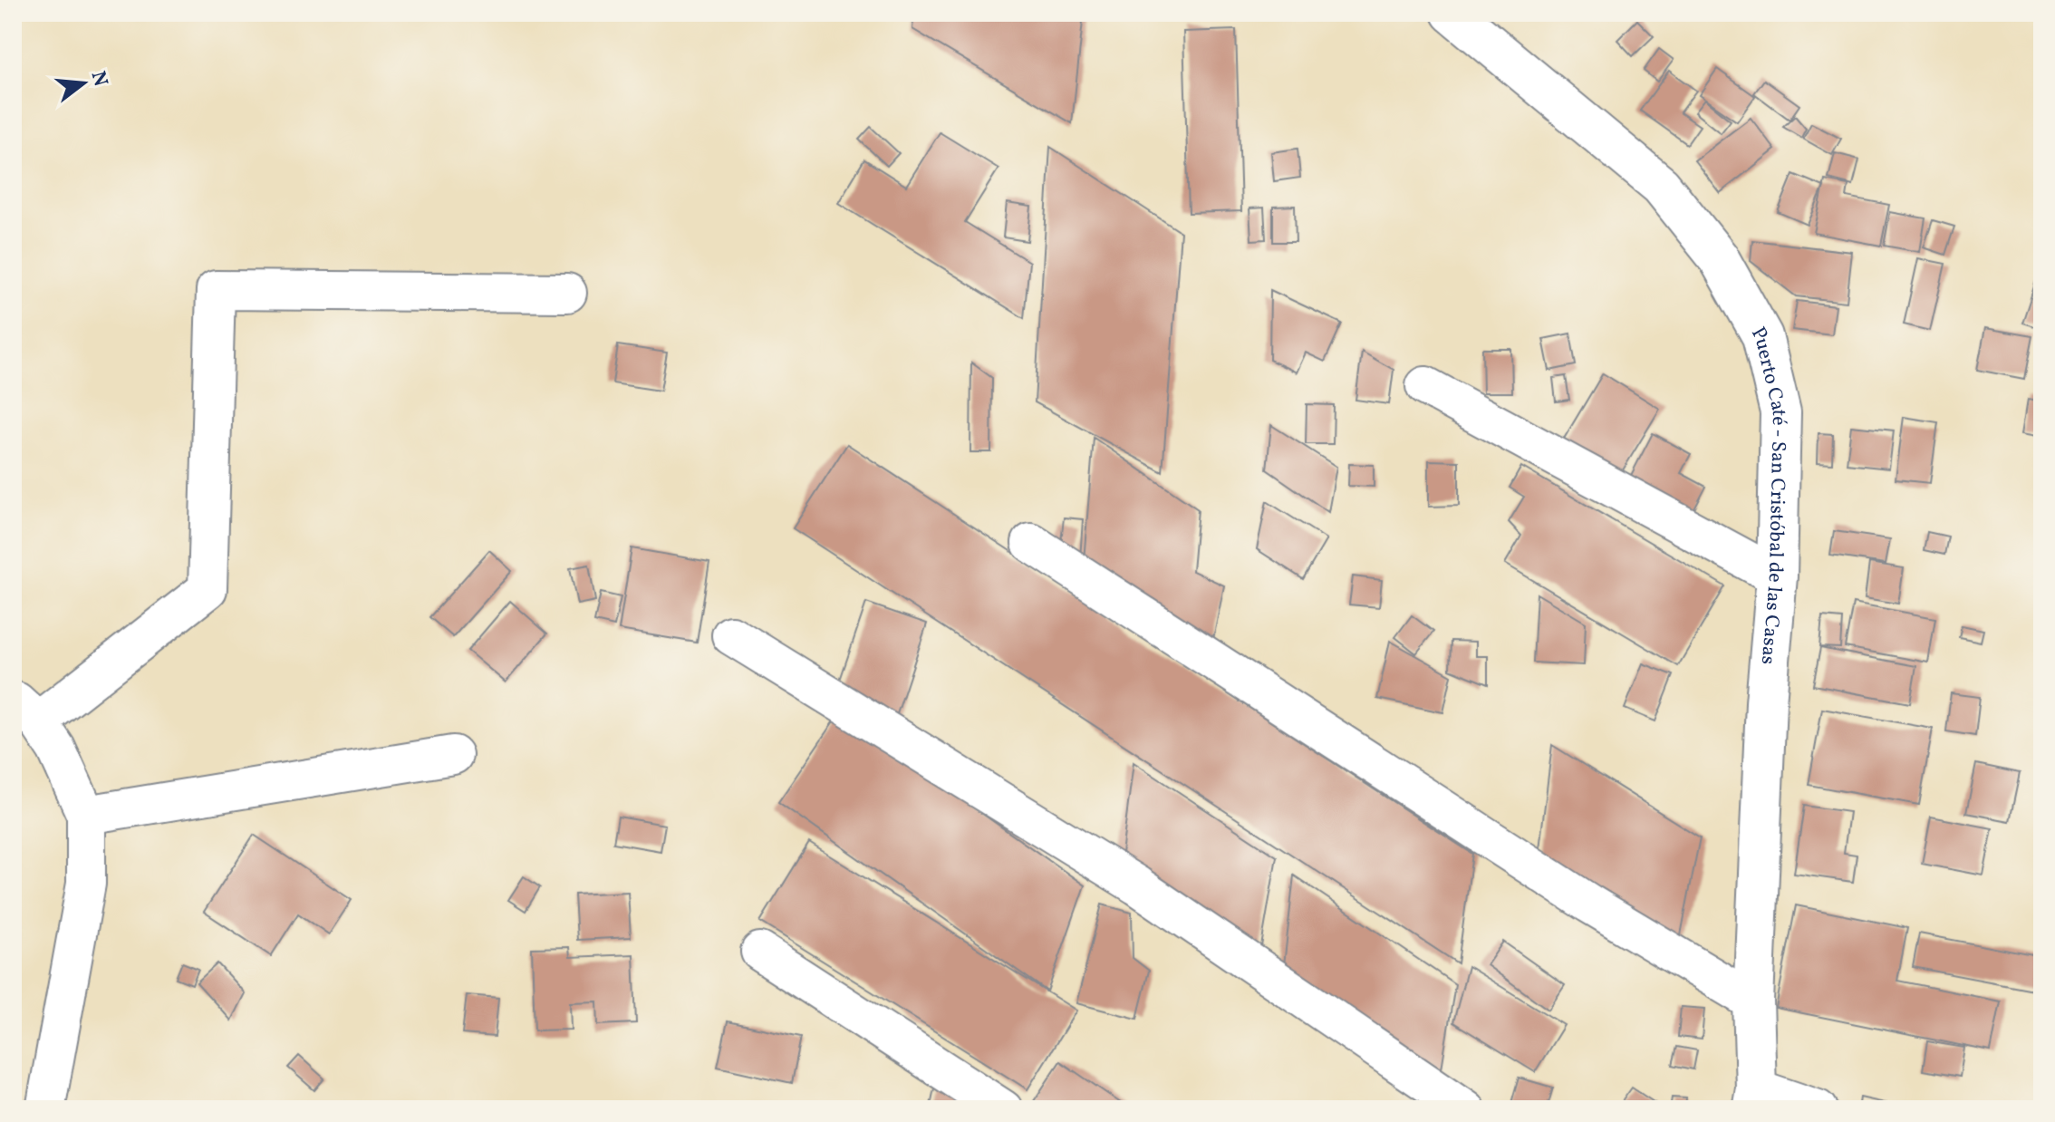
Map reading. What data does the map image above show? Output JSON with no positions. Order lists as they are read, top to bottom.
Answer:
{
  "streets": {
    "main road": ["Puerto Caté - San Cristóbal de las Casas"]
  },
  "north": "right"
}
